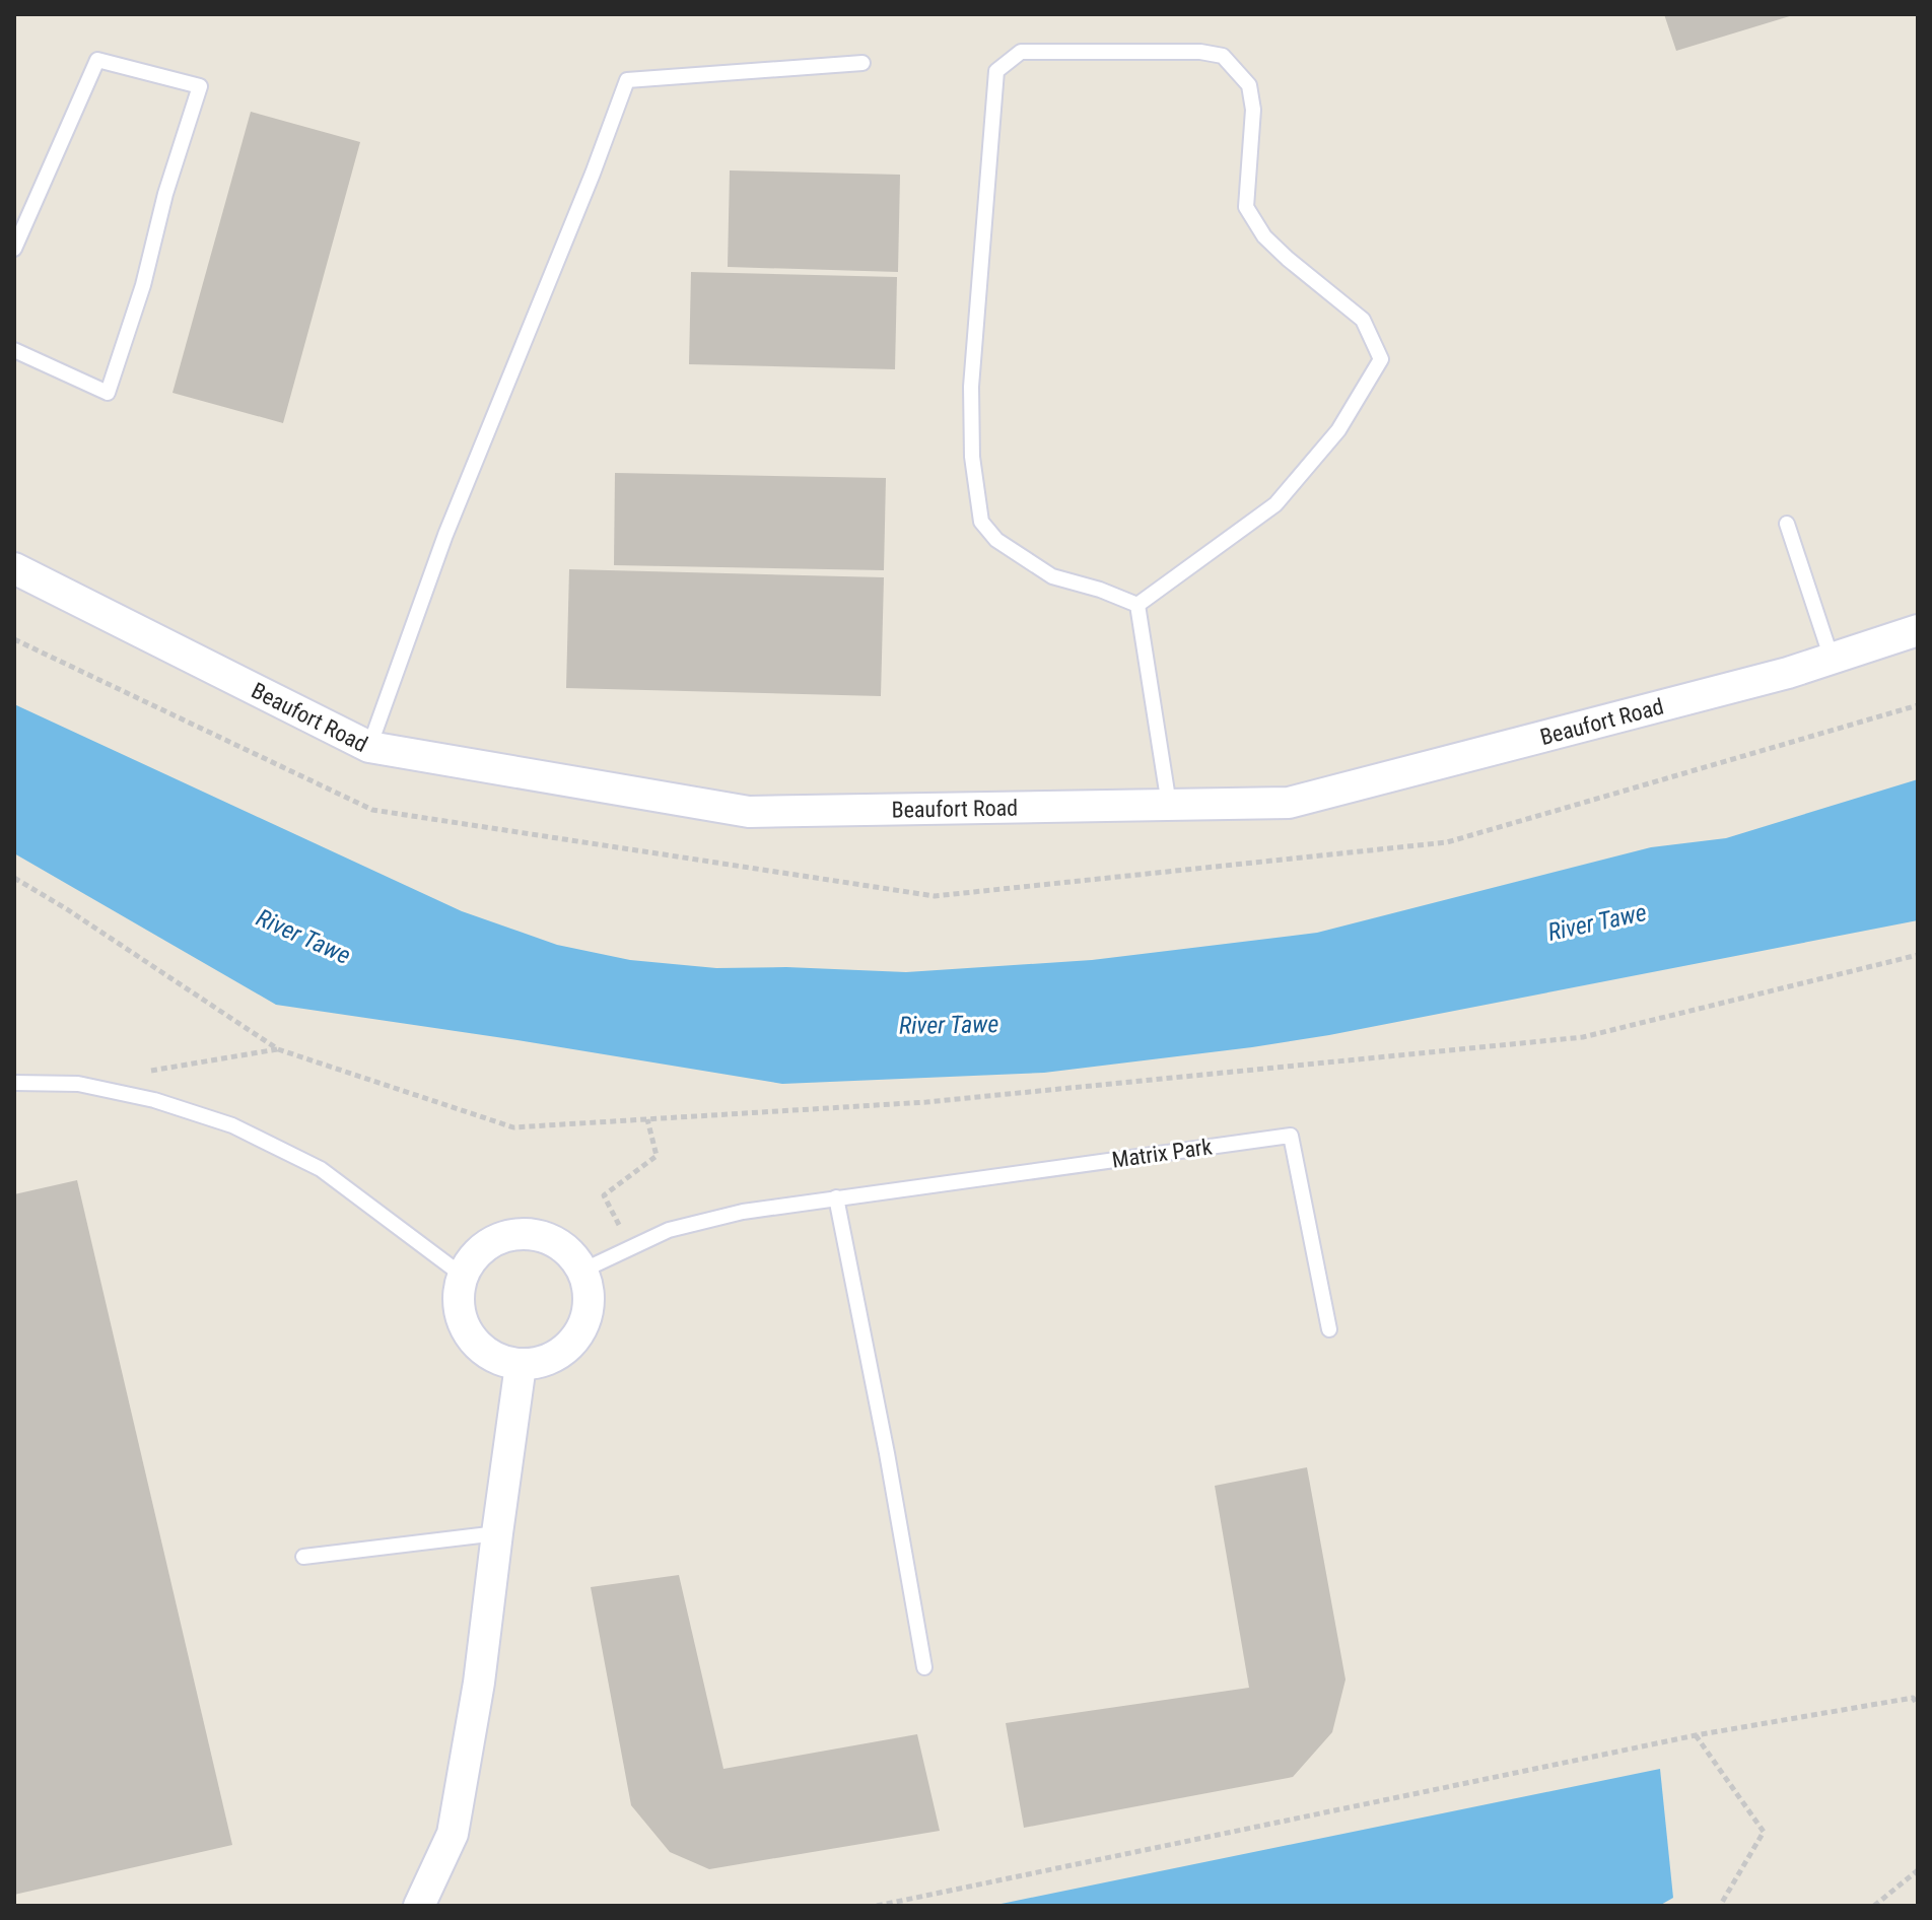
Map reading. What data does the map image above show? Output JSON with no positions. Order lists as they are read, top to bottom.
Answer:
{
  "streets": {
    "street": ["Beaufort Road"],
    "lane": ["Matrix Park"]
  },
  "water": ["River Tawe"]
}
